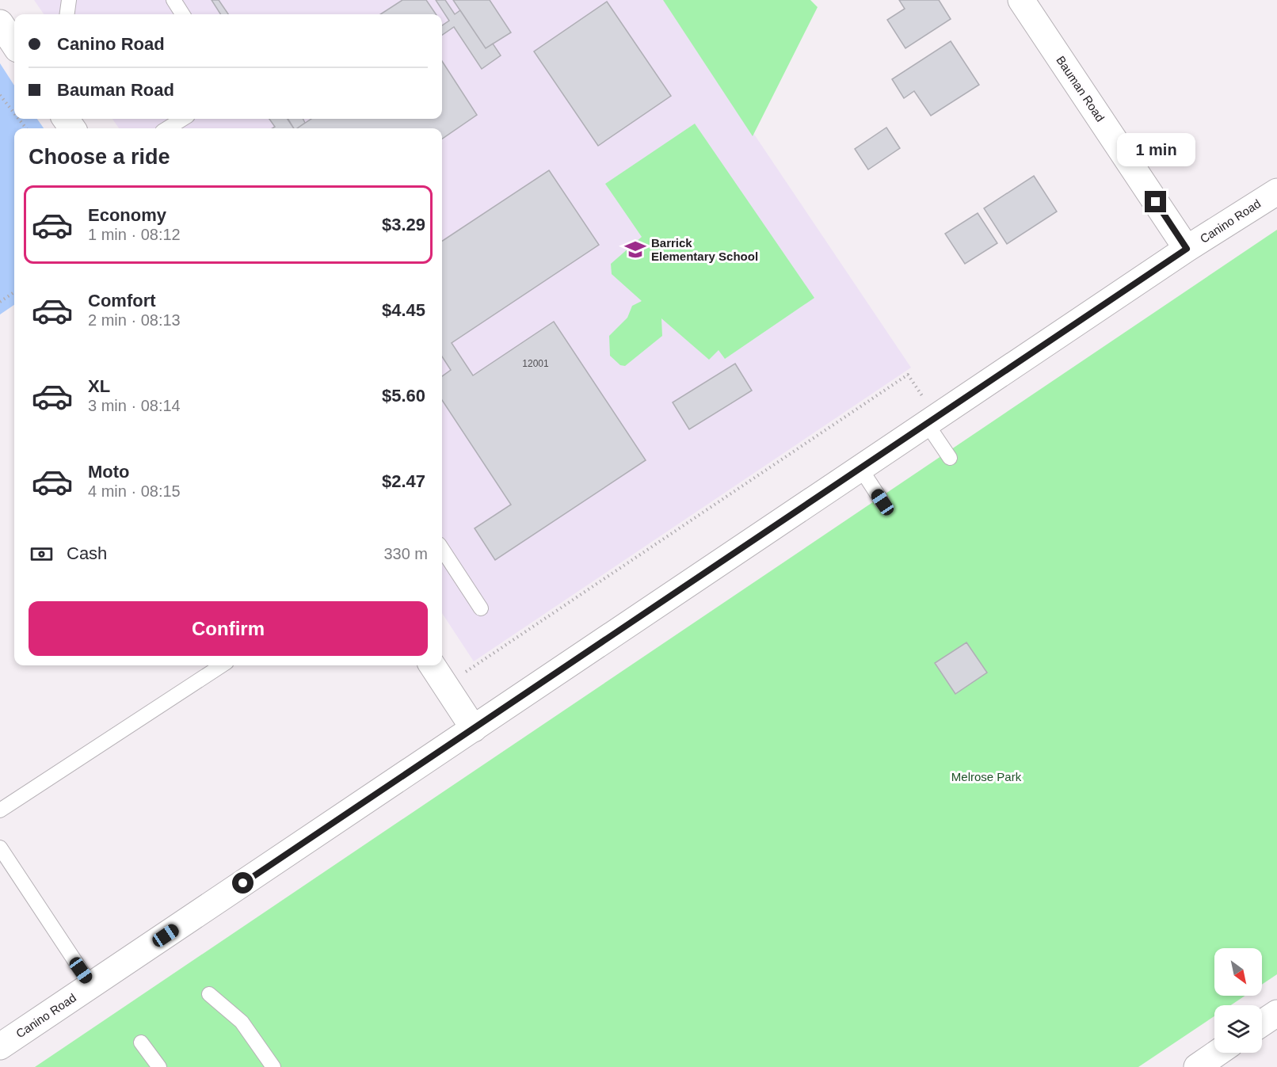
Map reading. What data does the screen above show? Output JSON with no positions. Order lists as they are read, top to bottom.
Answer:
{
  "streets": {
    "street": ["Bauman Road", "Canino Road"]
  },
  "crossings": [
    ["Bauman Road", "Canino Road"]
  ],
  "parks": ["Melrose Park"],
  "places": {
    "school or university": ["Barrick Elementary School"]
  },
  "house_numbers": ["12001"],
  "north": "bottom right",
  "page": {
    "banner": ["Canino Road", "Bauman Road"],
    "heading": "Choose a ride",
    "bubble": "1 min",
    "list": [
      {
        "name": "Economy",
        "note": "1 min · 08:12",
        "value": "$3.29"
      },
      {
        "name": "Comfort",
        "note": "2 min · 08:13",
        "value": "$4.45"
      },
      {
        "name": "XL",
        "note": "3 min · 08:14",
        "value": "$5.60"
      },
      {
        "name": "Moto",
        "note": "4 min · 08:15",
        "value": "$2.47"
      }
    ],
    "pay": ["Cash", "330 m"],
    "buttons": "Confirm"
  }
}
